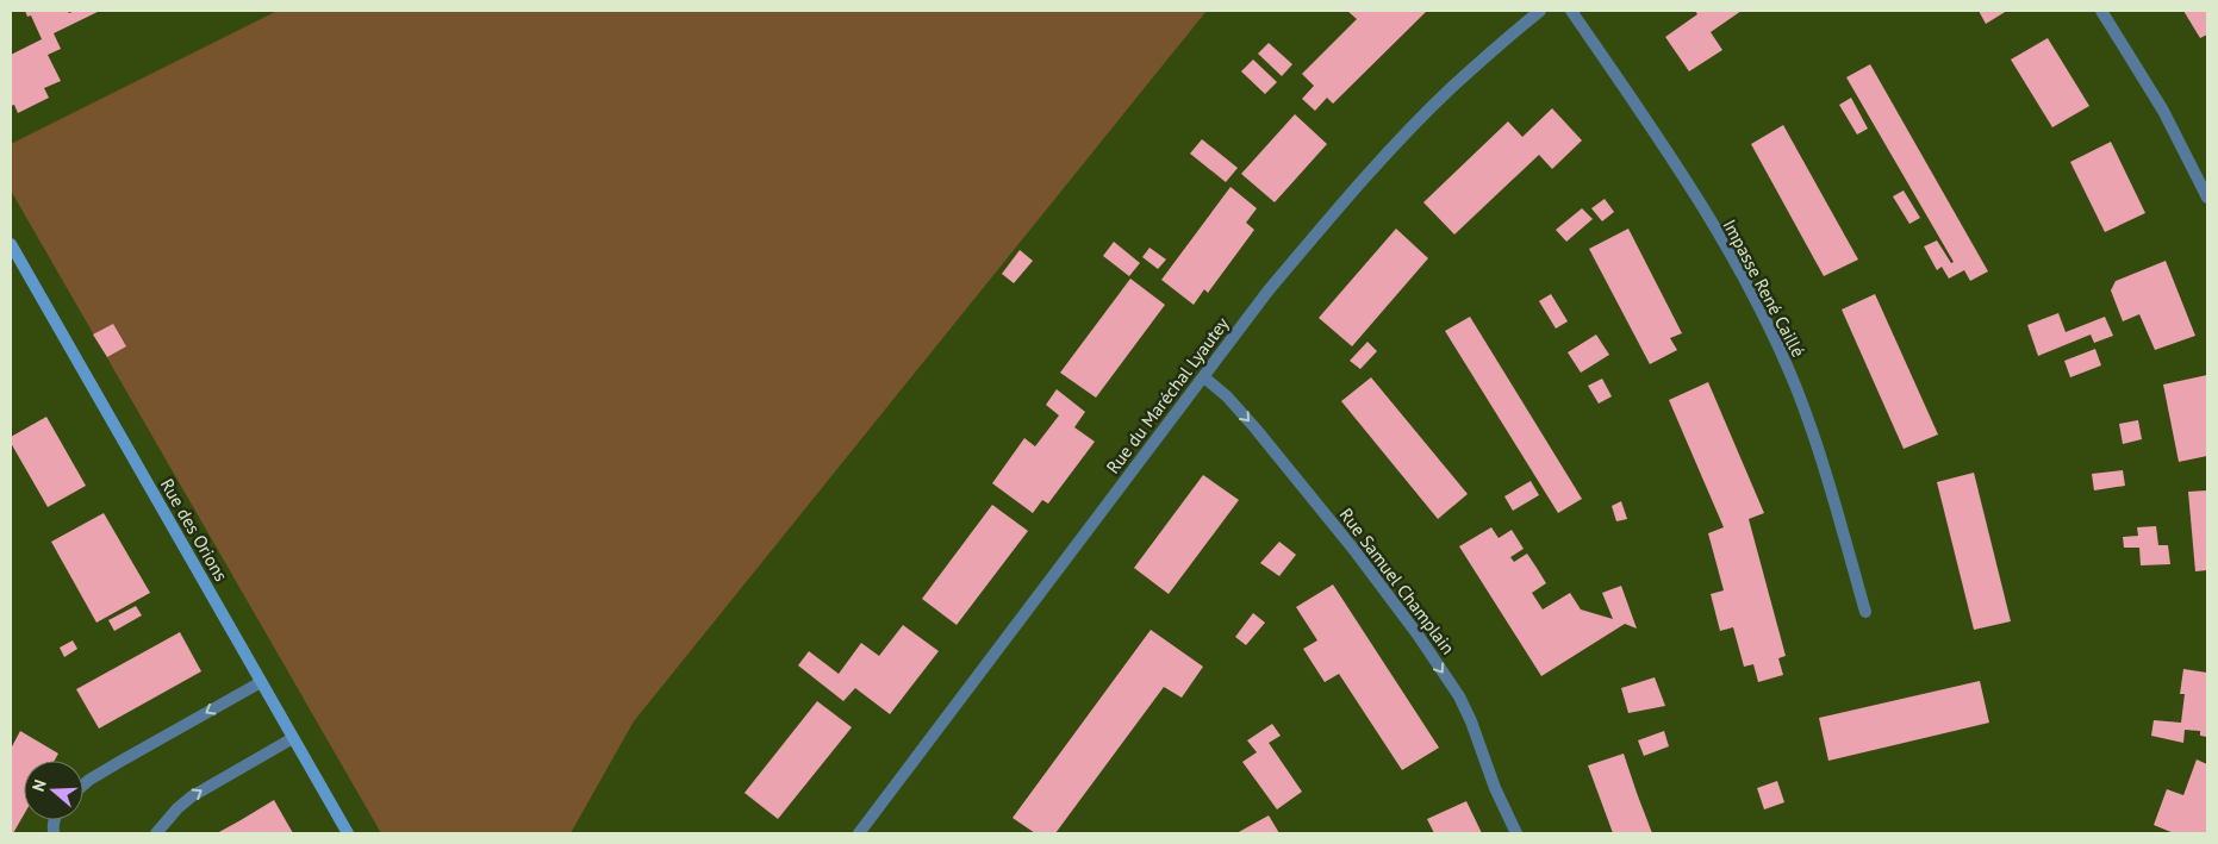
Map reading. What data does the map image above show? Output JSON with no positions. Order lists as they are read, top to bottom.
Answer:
{
  "streets": {
    "street": [
      "Impasse René Caillé",
      "Rue du Maréchal Lyautey",
      "Rue des Orions",
      "Rue Samuel Champlain"
    ]
  },
  "crossings": [
    ["Rue du Maréchal Lyautey", "Rue Samuel Champlain"]
  ],
  "one_way": ["Rue Samuel Champlain"],
  "north": "left"
}
